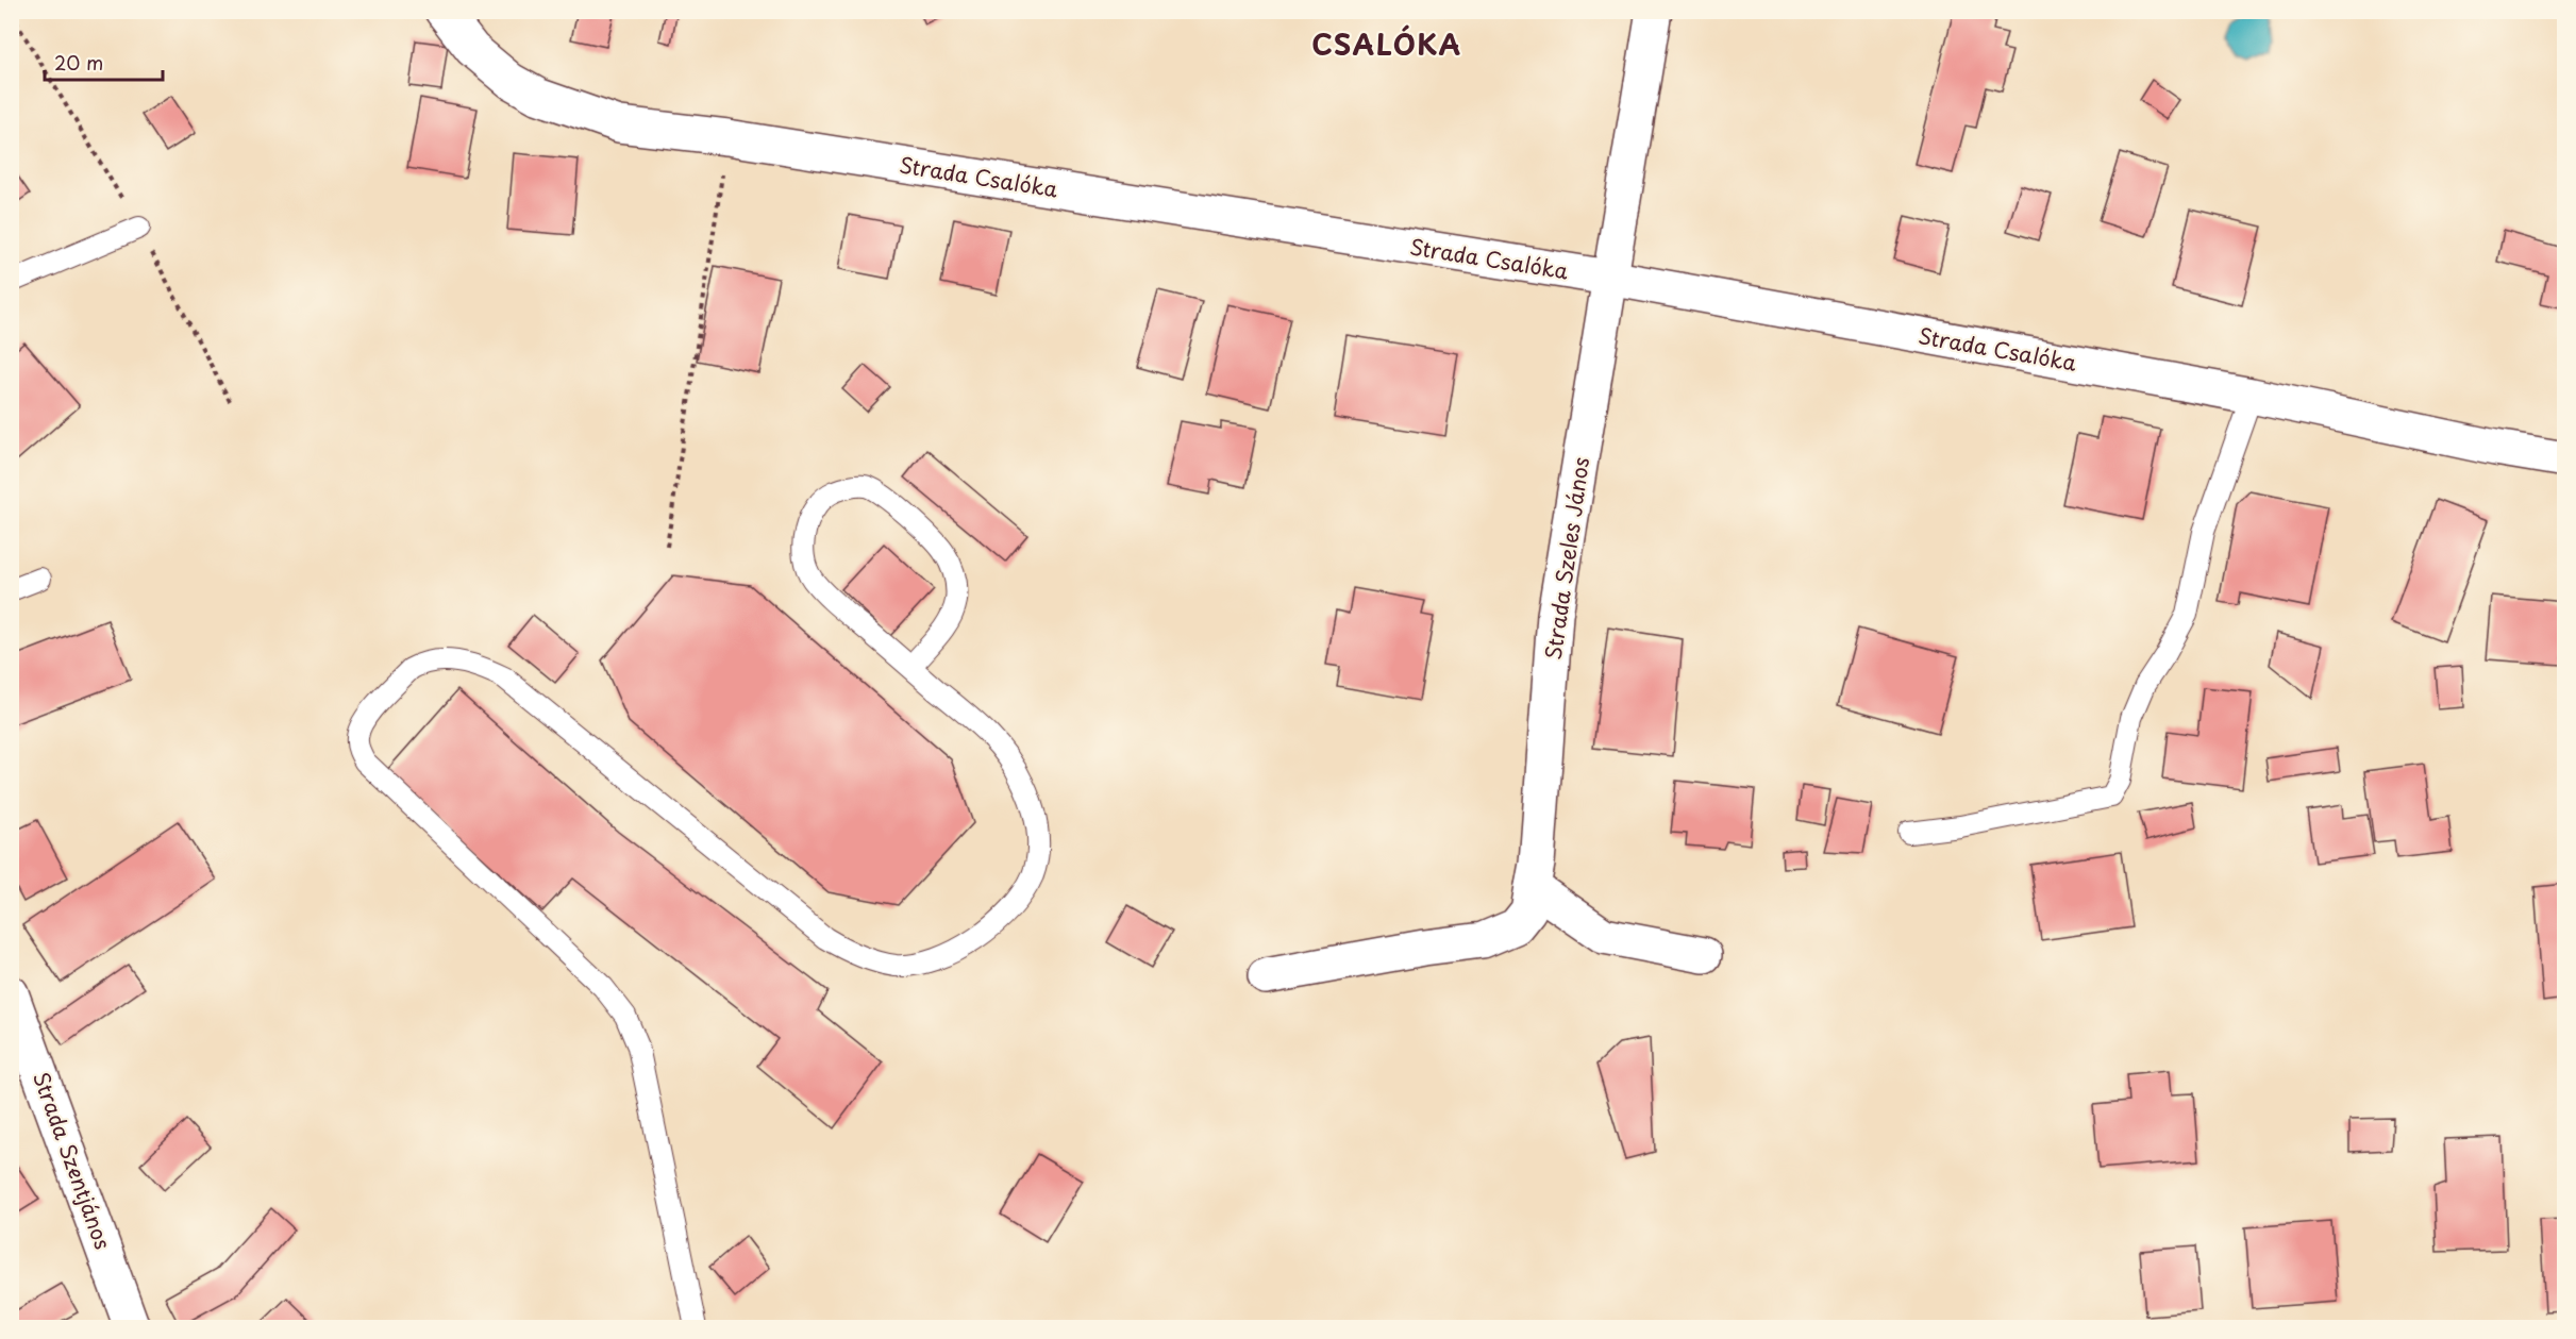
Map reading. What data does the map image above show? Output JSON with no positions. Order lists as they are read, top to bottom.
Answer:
{
  "streets": {
    "street": ["Strada Csalóka", "Strada Szeles János", "Strada Szentjános"]
  },
  "crossings": [
    ["Strada Csalóka", "Strada Szeles János"]
  ],
  "districts": ["CSALÓKA"],
  "scale_bar": "20 m"
}
